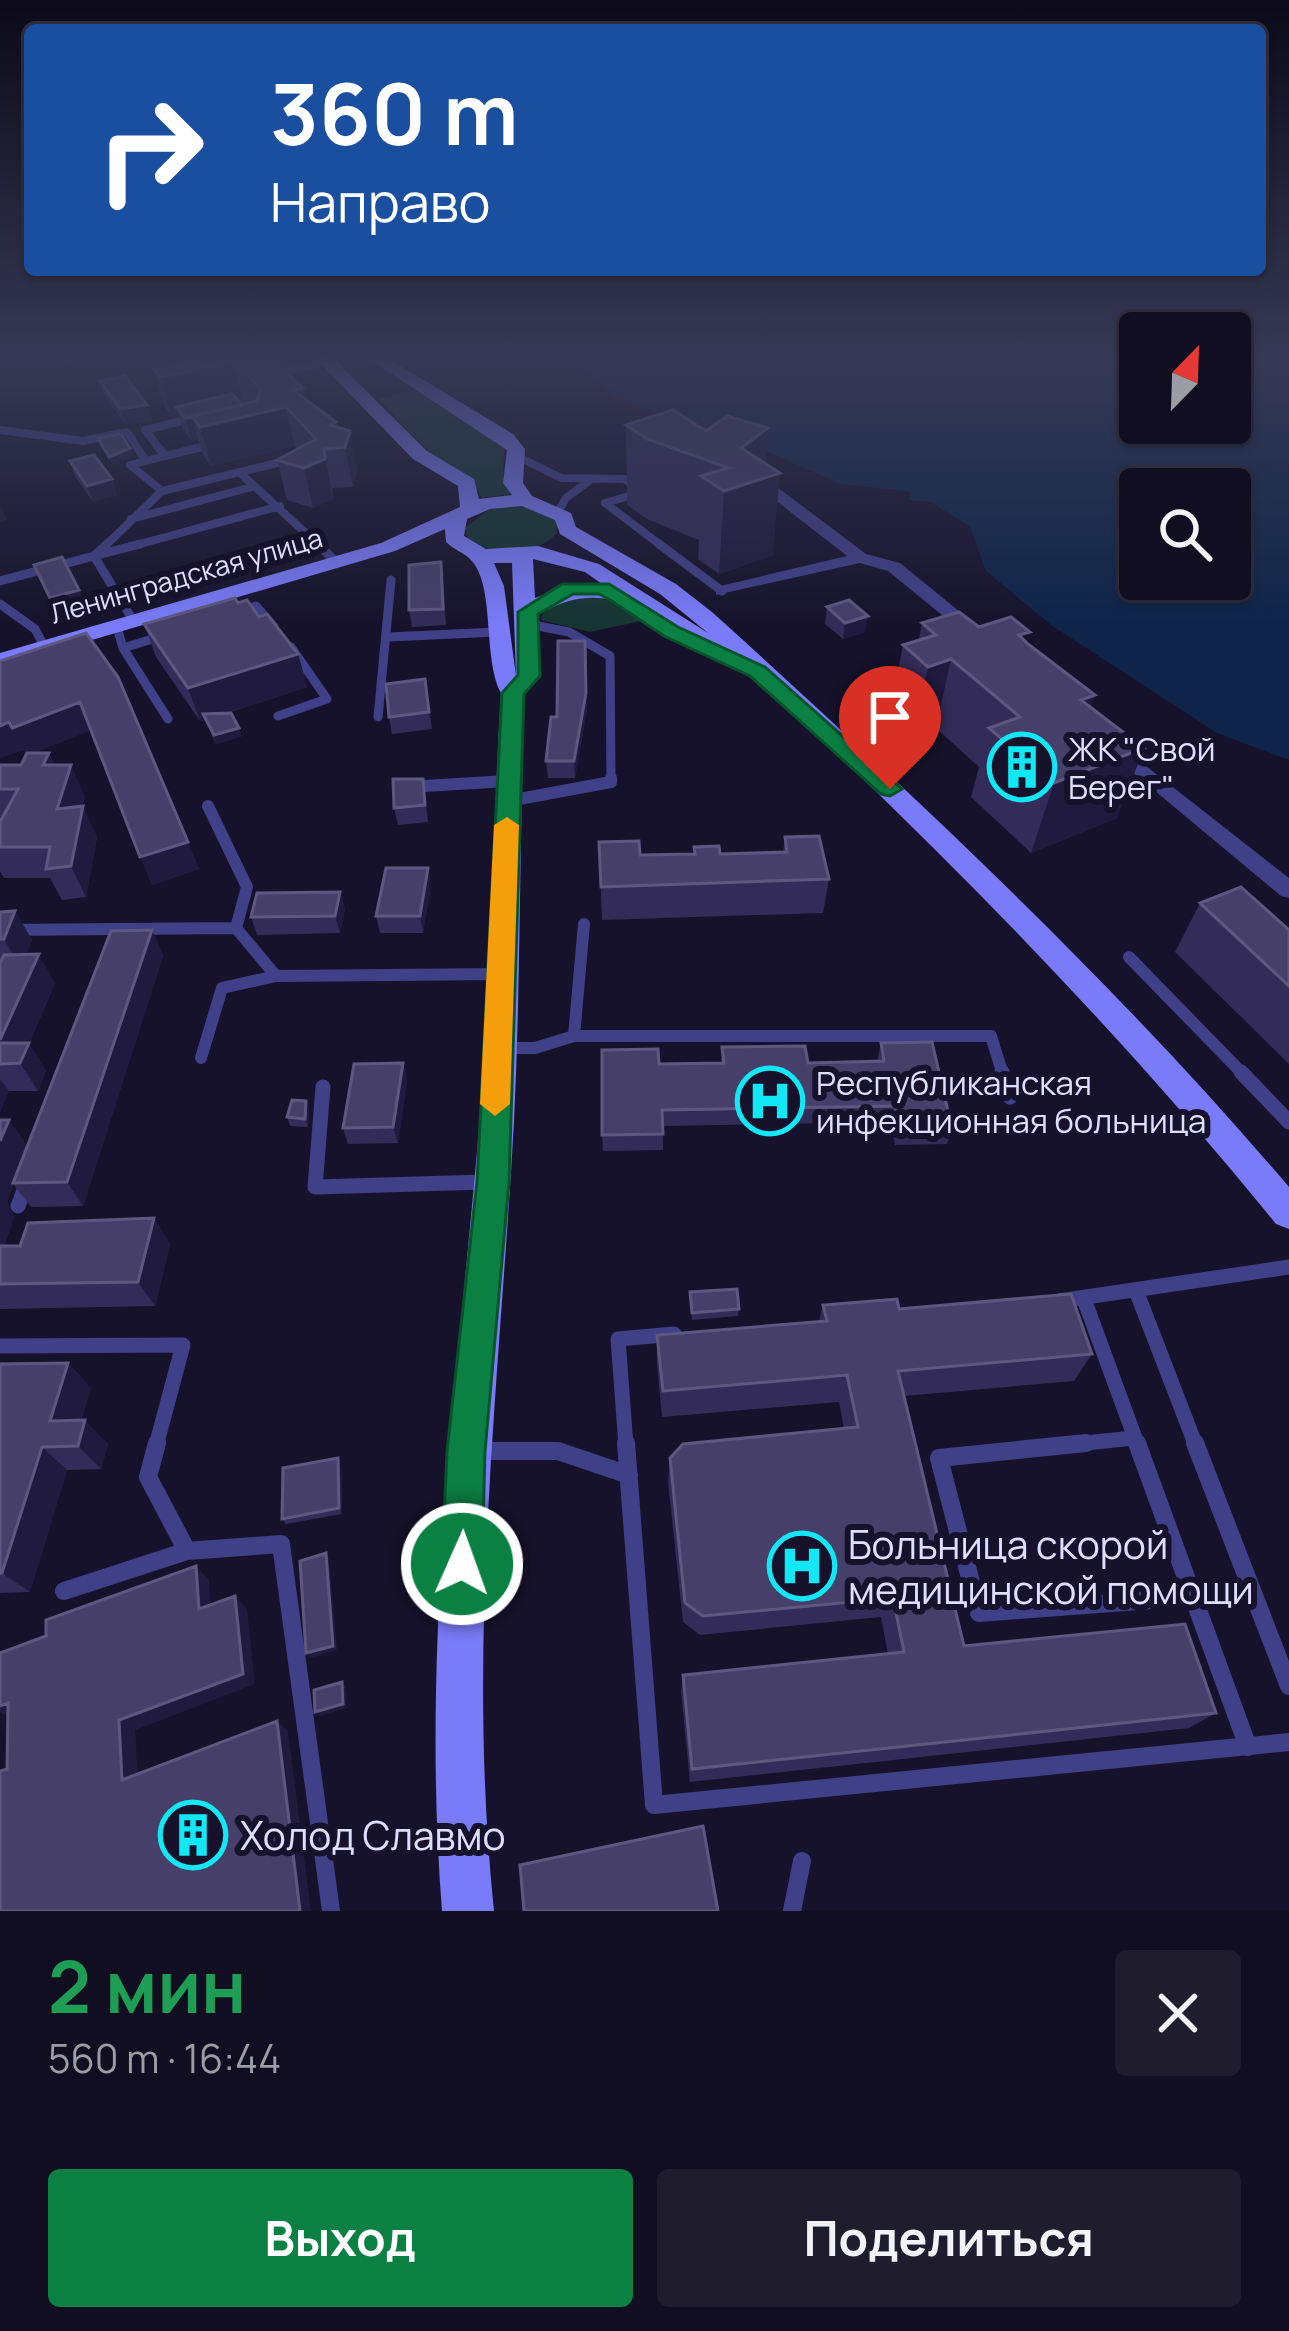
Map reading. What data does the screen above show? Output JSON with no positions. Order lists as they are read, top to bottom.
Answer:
{
  "streets": {
    "main road": ["Ленинградская улица"]
  },
  "places": {
    "building": ["ЖК \"Свой Берег\"", "Холод Славмо"],
    "hospital": ["Республиканская инфекционная больница", "Больница скорой медицинской помощи"]
  },
  "north": "top right",
  "page": {
    "turn": ["360 m", "Направо"],
    "heading": ["2 мин", "560 m · 16:44"],
    "buttons": ["Выход", "Поделиться"]
  }
}
